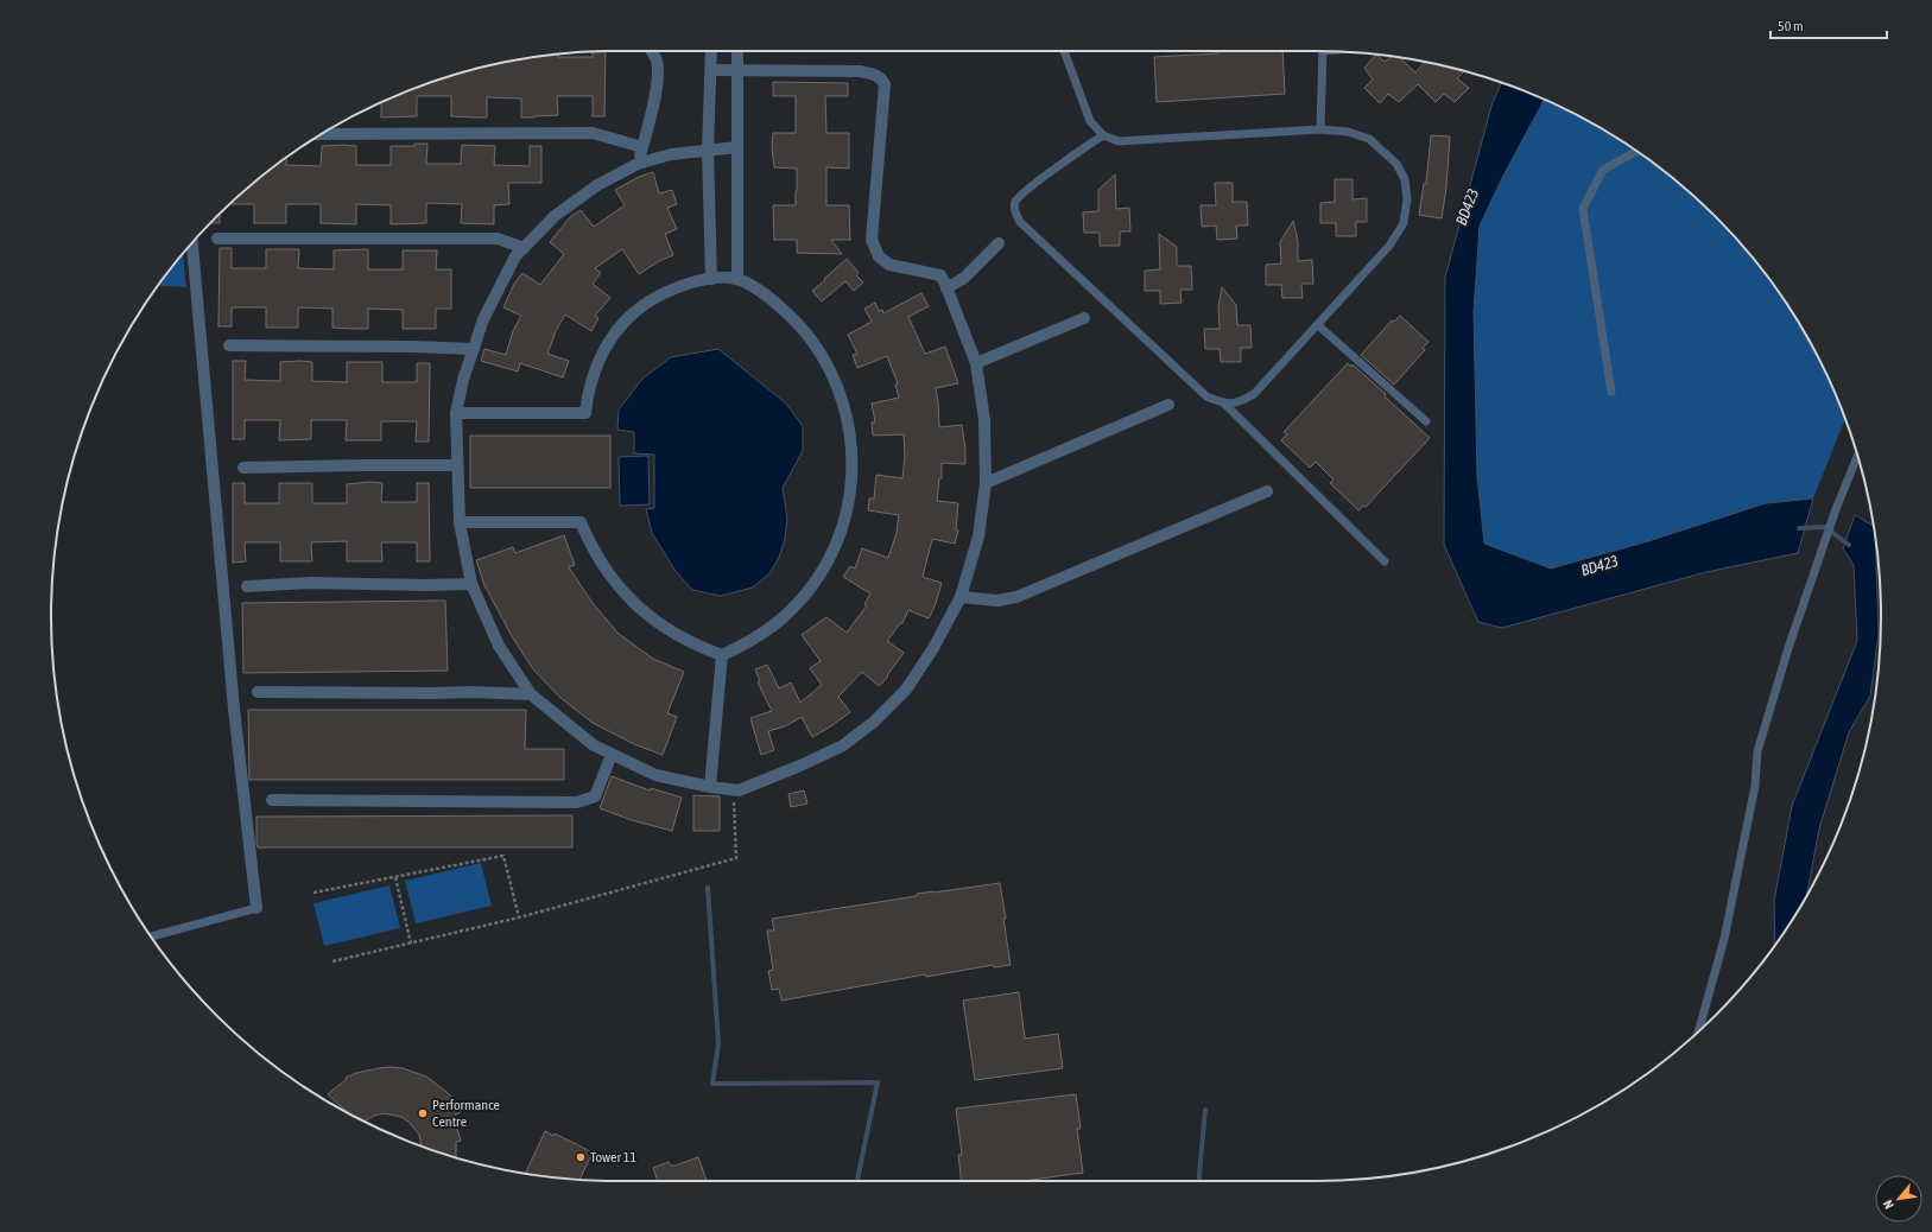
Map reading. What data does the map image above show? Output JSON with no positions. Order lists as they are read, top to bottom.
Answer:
{
  "water": ["BD423"],
  "places": ["Performance Centre", "Tower 11"],
  "scale_bar": "50 m",
  "north": "bottom left"
}
